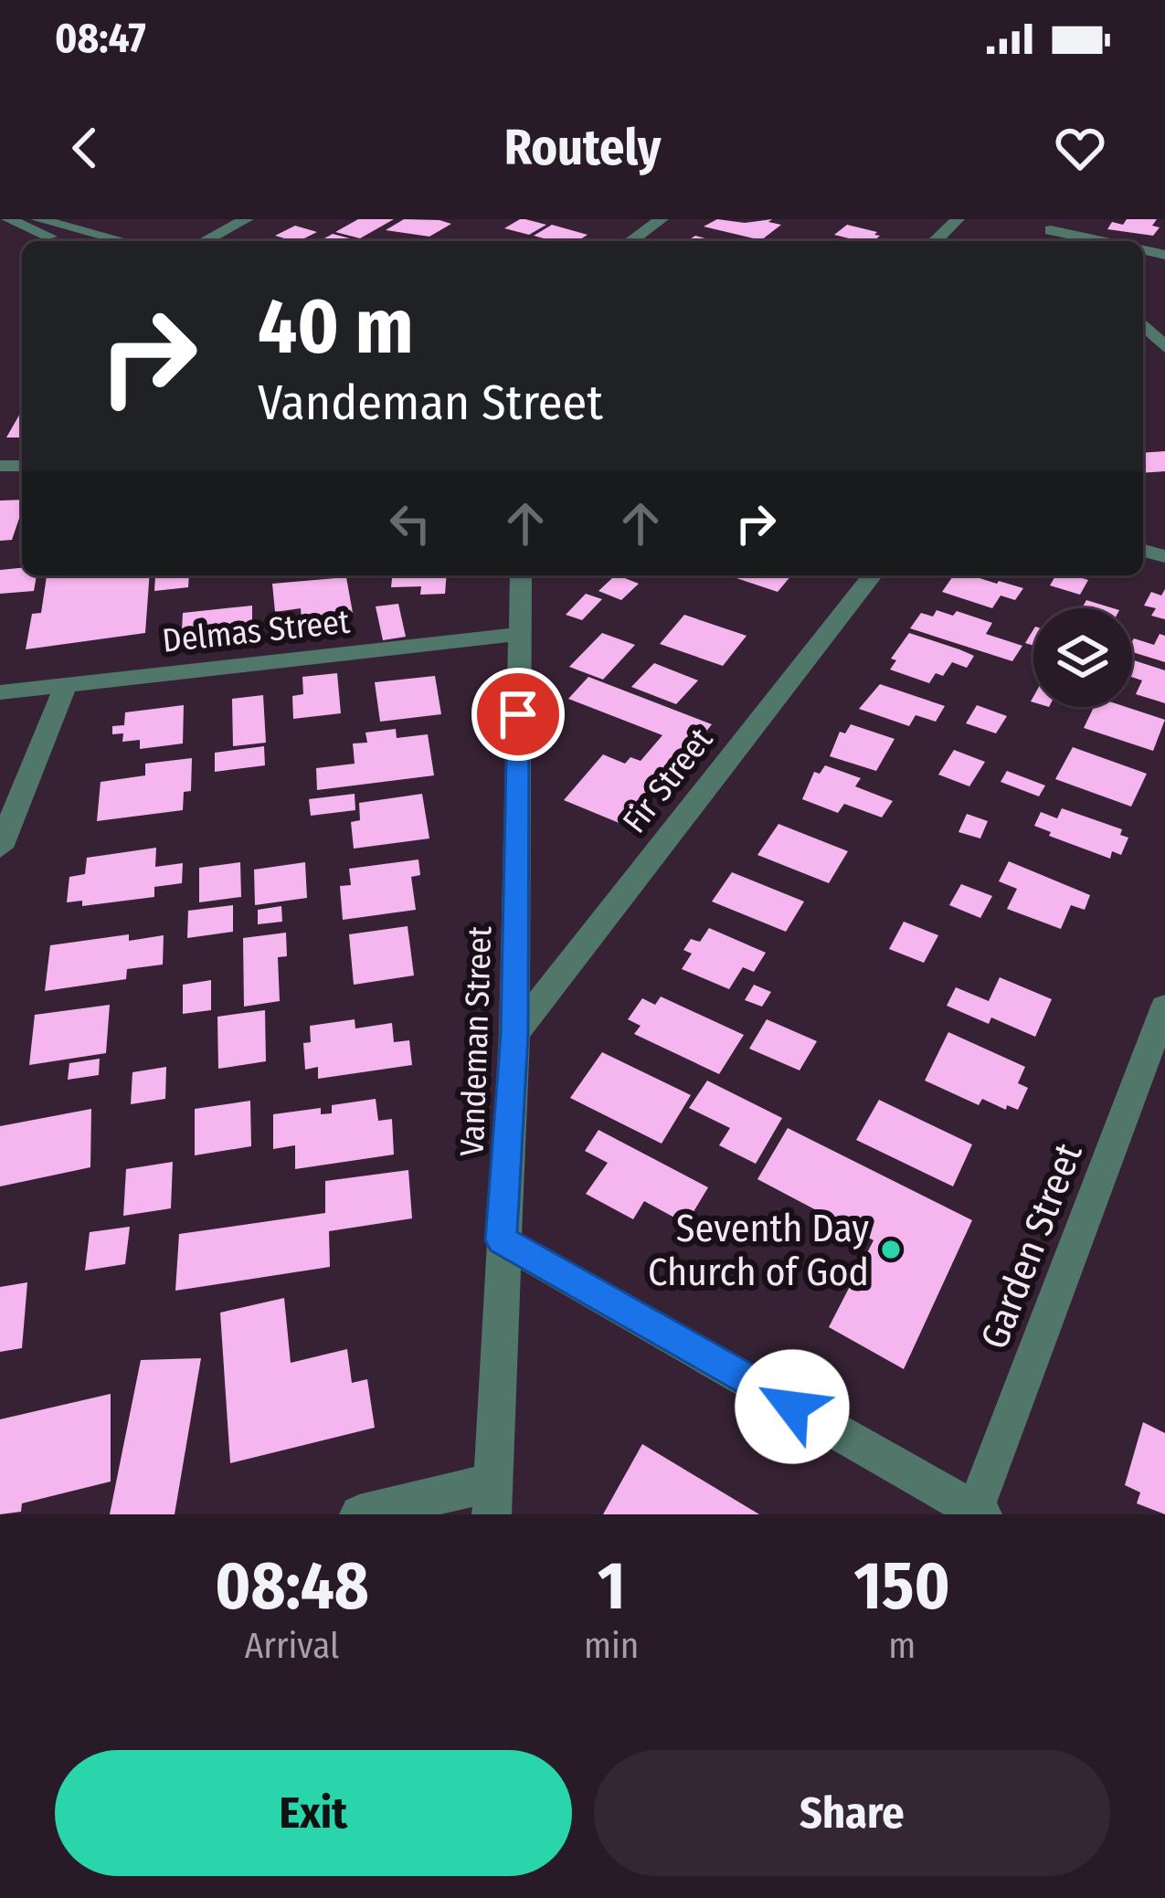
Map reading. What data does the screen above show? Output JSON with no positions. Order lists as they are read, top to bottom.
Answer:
{
  "streets": {
    "street": [
      "Delmas Street",
      "Fir Street",
      "Vandeman Street",
      "Garden Street"
    ]
  },
  "crossings": [
    ["Delmas Street", "Vandeman Street"],
    ["Fir Street", "Vandeman Street"]
  ],
  "places": ["Seventh Day Church of God"],
  "page": {
    "status": "08:47",
    "header": "Routely",
    "turn": ["40 m", "Vandeman Street"],
    "eta": [
      "08:48",
      "Arrival",
      "1",
      "min",
      "150",
      "m"
    ],
    "buttons": ["Exit", "Share"]
  }
}
